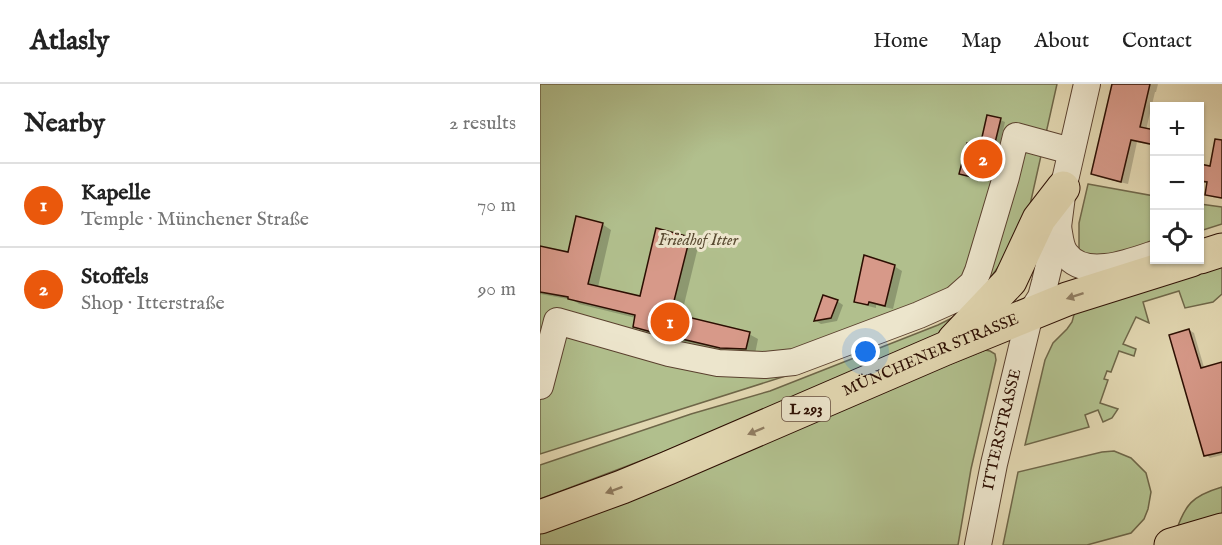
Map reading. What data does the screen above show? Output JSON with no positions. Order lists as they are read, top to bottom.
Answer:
{
  "streets": {
    "main road": ["MÜNCHENER STRASSE", "L 293"],
    "street": ["ITTERSTRASSE"]
  },
  "crossings": [
    ["MÜNCHENER STRASSE", "ITTERSTRASSE"]
  ],
  "one_way": ["MÜNCHENER STRASSE"],
  "parks": ["Friedhof Itter"],
  "page": {
    "header": "Atlasly",
    "nav": [
      "Home",
      "Map",
      "About",
      "Contact"
    ],
    "heading": ["Nearby", "2 results"],
    "map_buttons": ["+", "−"],
    "pins": ["2", "1"],
    "list": [
      {
        "mark": "1",
        "name": "Kapelle",
        "note": "Temple · Münchener Straße",
        "value": "70 m"
      },
      {
        "mark": "2",
        "name": "Stoffels",
        "note": "Shop · Itterstraße",
        "value": "90 m"
      }
    ]
  }
}
